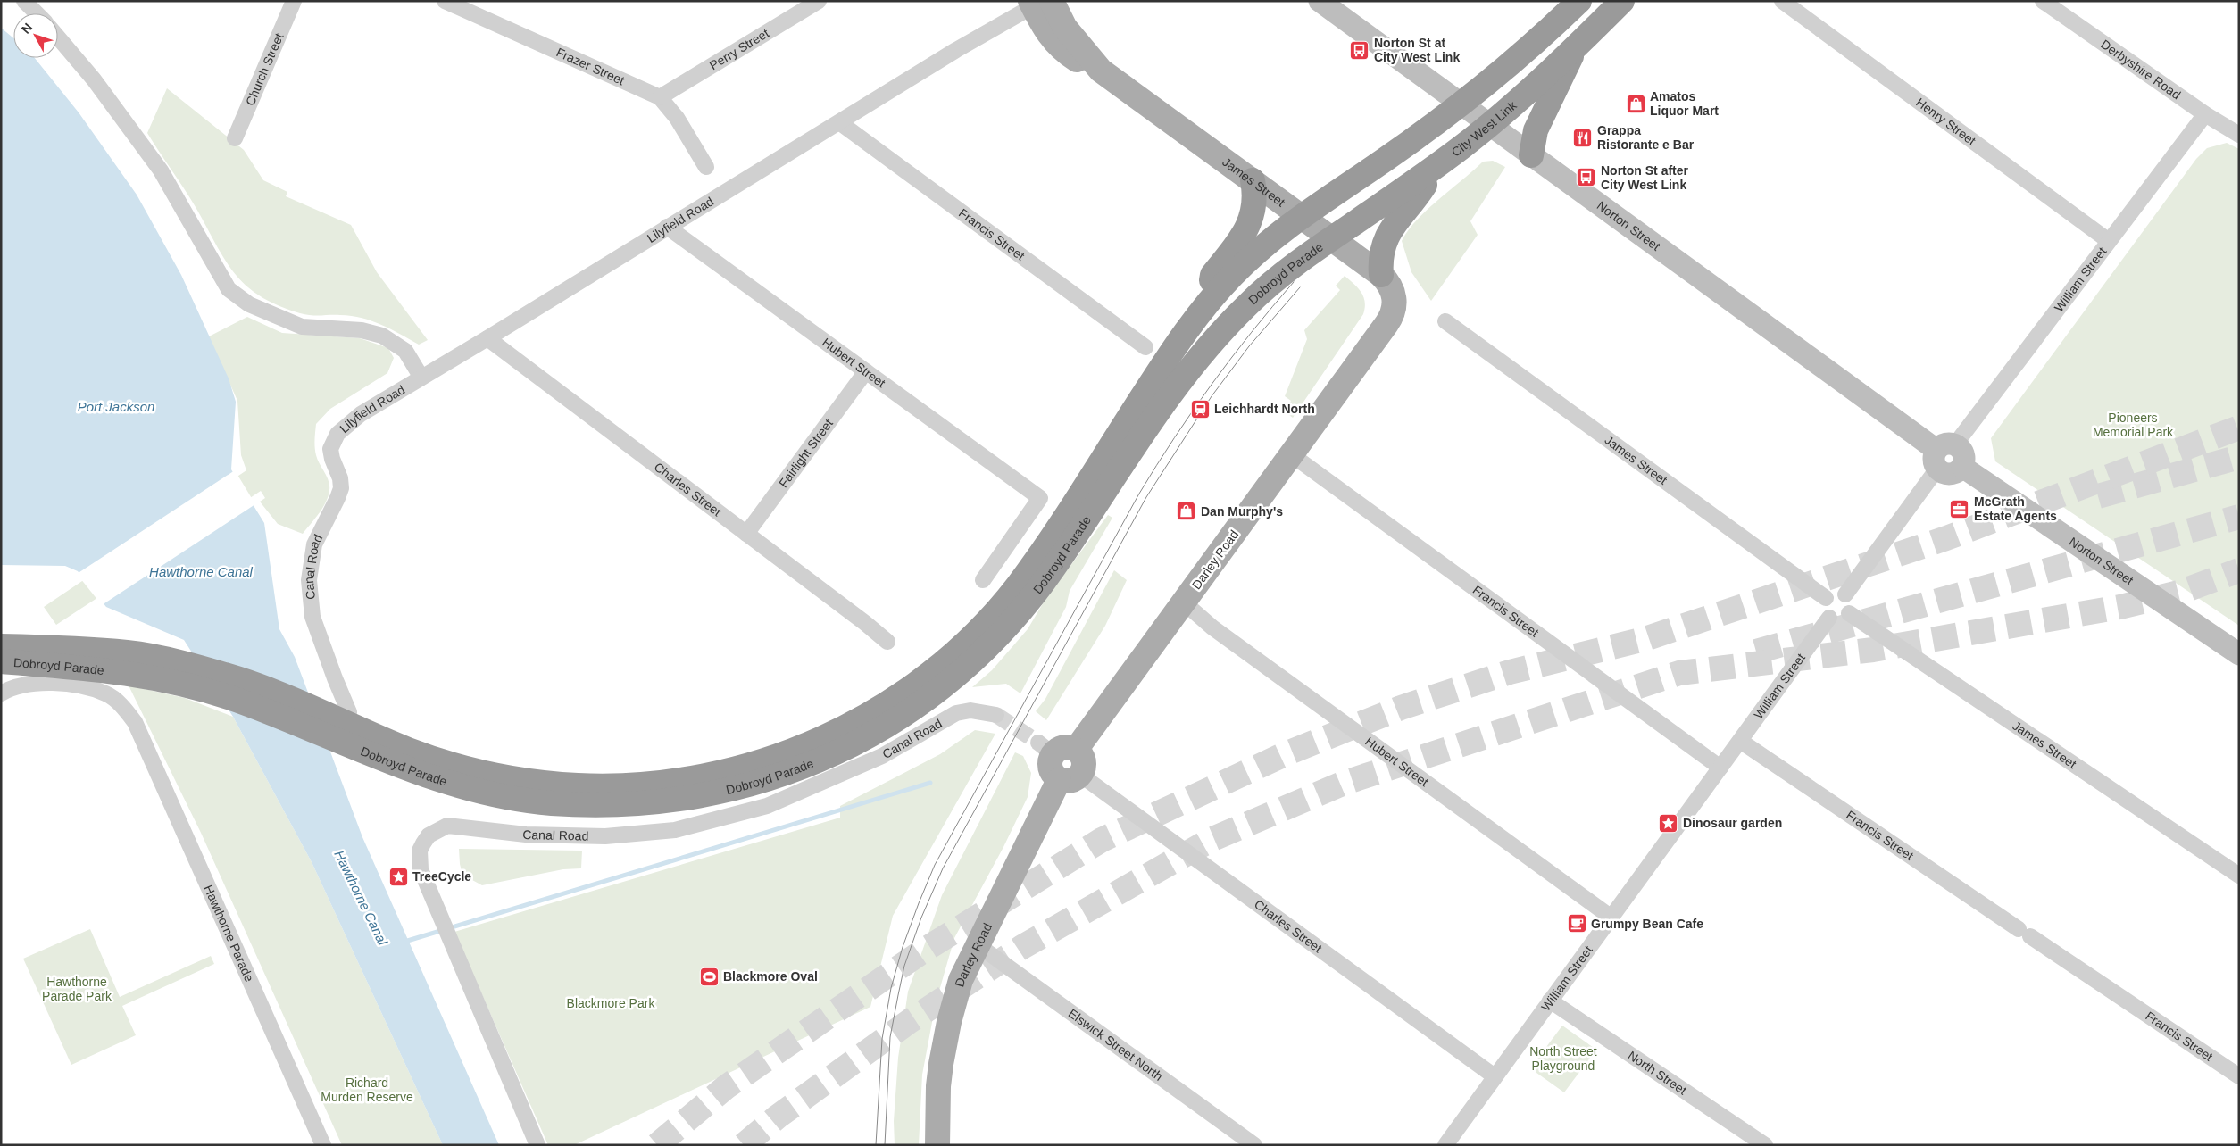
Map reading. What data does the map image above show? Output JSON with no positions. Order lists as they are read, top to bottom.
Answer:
{
  "streets": {
    "highway": ["City West Link", "Dobroyd Parade"],
    "main road": ["James Street", "Darley Road"],
    "street": [
      "Perry Street",
      "Frazer Street",
      "Derbyshire Road",
      "Church Street",
      "Henry Street",
      "Lilyfield Road",
      "Norton Street",
      "Francis Street",
      "William Street",
      "Hubert Street",
      "Fairlight Street",
      "Charles Street",
      "Canal Road",
      "Hawthorne Parade",
      "Elswick Street North",
      "North Street"
    ]
  },
  "crossings": [
    ["Perry Street", "Frazer Street"],
    ["Derbyshire Road", "William Street"],
    ["Henry Street", "William Street"],
    ["City West Link", "James Street"],
    ["City West Link", "Norton Street"],
    ["City West Link", "Dobroyd Parade"],
    ["James Street", "Lilyfield Road"],
    ["James Street", "Dobroyd Parade"],
    ["James Street", "William Street"],
    ["James Street", "Darley Road"],
    ["Lilyfield Road", "Francis Street"],
    ["Lilyfield Road", "Hubert Street"],
    ["Lilyfield Road", "Charles Street"],
    ["Lilyfield Road", "Canal Road"],
    ["Norton Street", "William Street"],
    ["Francis Street", "William Street"],
    ["Francis Street", "Darley Road"],
    ["Dobroyd Parade", "Hawthorne Parade"],
    ["William Street", "Hubert Street"],
    ["William Street", "Charles Street"],
    ["William Street", "North Street"],
    ["Hubert Street", "Fairlight Street"],
    ["Hubert Street", "Darley Road"],
    ["Fairlight Street", "Charles Street"],
    ["Charles Street", "Darley Road"],
    ["Darley Road", "Elswick Street North"]
  ],
  "water": ["Port Jackson", "Hawthorne Canal"],
  "parks": [
    "Pioneers Memorial Park",
    "Hawthorne Parade Park",
    "Blackmore Park",
    "North Street Playground",
    "Richard Murden Reserve"
  ],
  "places": {
    "bus stop": ["Norton St at City West Link", "Norton St after City West Link"],
    "shop": ["Amatos Liquor Mart", "Dan Murphy's"],
    "restaurant": ["Grappa Ristorante e Bar"],
    "station": ["Leichhardt North"],
    "office": ["McGrath Estate Agents"],
    "place": ["Dinosaur garden", "TreeCycle"],
    "cafe": ["Grumpy Bean Cafe"],
    "sports": ["Blackmore Oval"]
  },
  "north": "top left"
}
